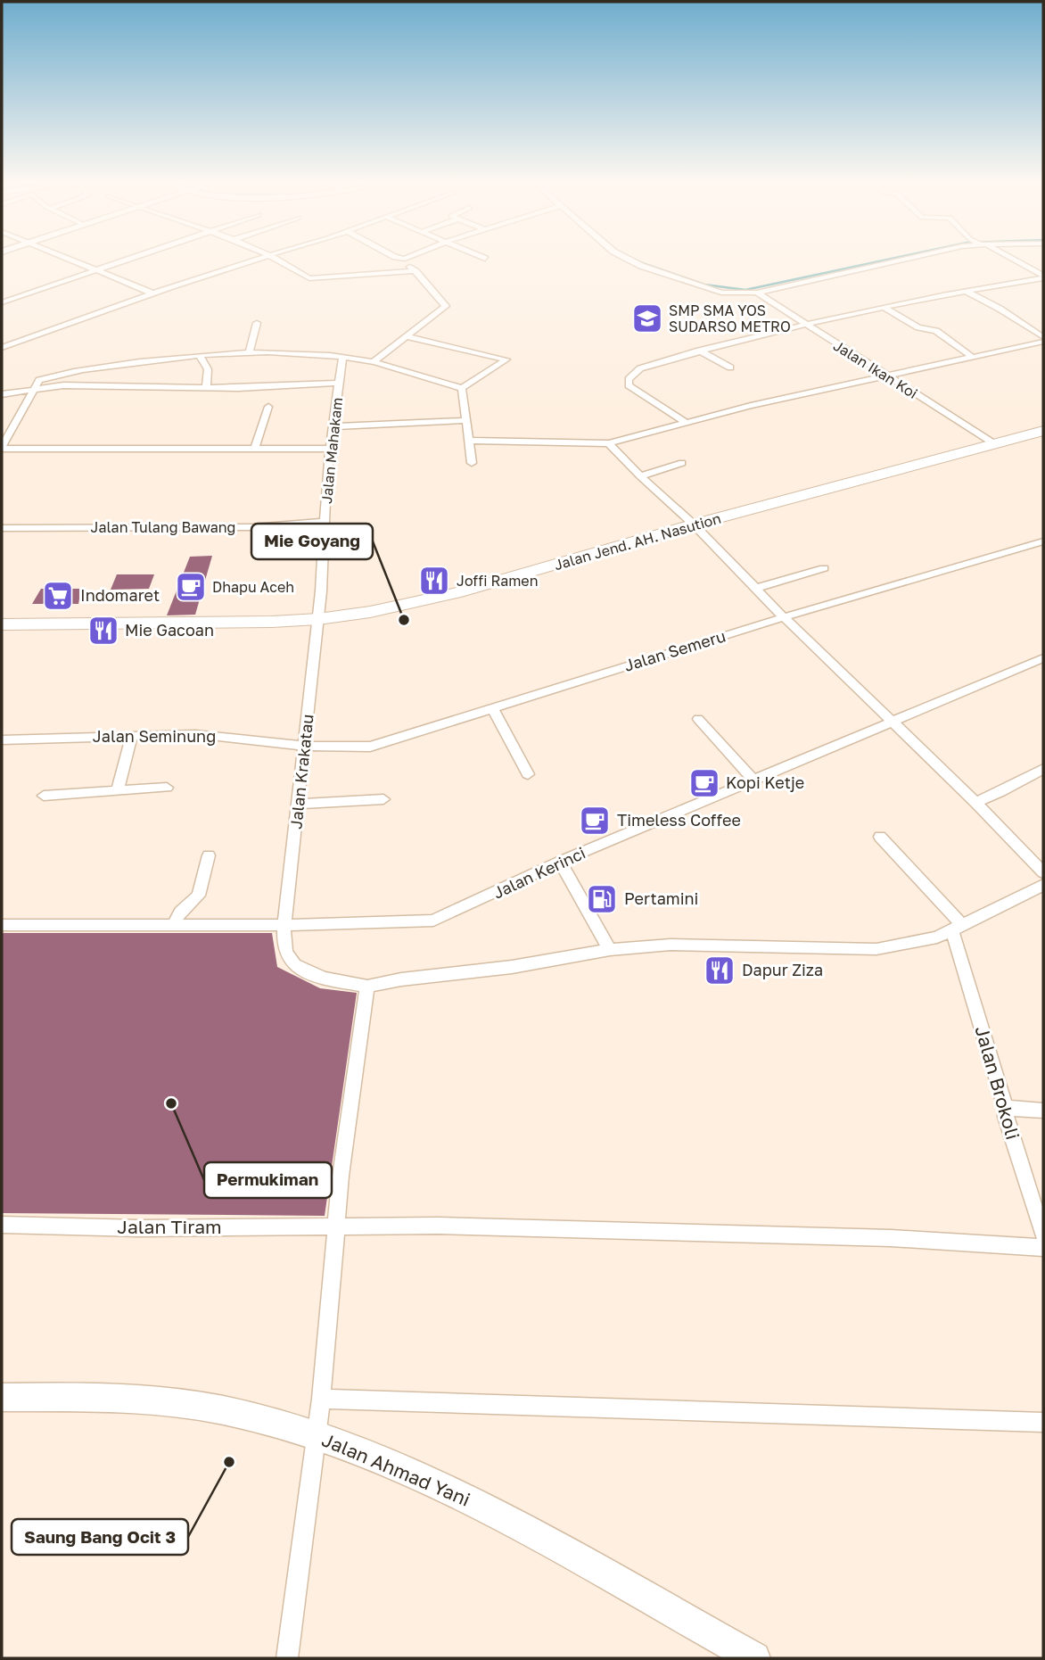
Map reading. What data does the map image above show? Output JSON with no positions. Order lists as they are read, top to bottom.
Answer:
{
  "streets": {
    "highway": ["Jalan Jend. AH. Nasution"],
    "main road": ["Jalan Ahmad Yani"],
    "street": [
      "Jalan Ikan Koi",
      "Jalan Mahakam",
      "Jalan Tulang Bawang",
      "Jalan Semeru",
      "Jalan Seminung",
      "Jalan Krakatau",
      "Jalan Kerinci",
      "Jalan Brokoli",
      "Jalan Tiram"
    ]
  },
  "crossings": [
    ["Jalan Ikan Koi", "Jalan Jend. AH. Nasution"],
    ["Jalan Mahakam", "Jalan Tulang Bawang"],
    ["Jalan Mahakam", "Jalan Jend. AH. Nasution"],
    ["Jalan Mahakam", "Jalan Krakatau"],
    ["Jalan Jend. AH. Nasution", "Jalan Krakatau"],
    ["Jalan Semeru", "Jalan Seminung"],
    ["Jalan Semeru", "Jalan Krakatau"],
    ["Jalan Seminung", "Jalan Krakatau"],
    ["Jalan Krakatau", "Jalan Kerinci"],
    ["Jalan Krakatau", "Jalan Brokoli"]
  ],
  "places": {
    "school or university": ["SMP SMA YOS SUDARSO METRO"],
    "restaurant": ["Joffi Ramen", "Mie Gacoan", "Dapur Ziza"],
    "cafe": ["Dhapu Aceh", "Kopi Ketje", "Timeless Coffee"],
    "supermarket": ["Indomaret"],
    "other": ["Mie Goyang", "Permukiman", "Saung Bang Ocit 3"],
    "fuel station": ["Pertamini"]
  }
}
